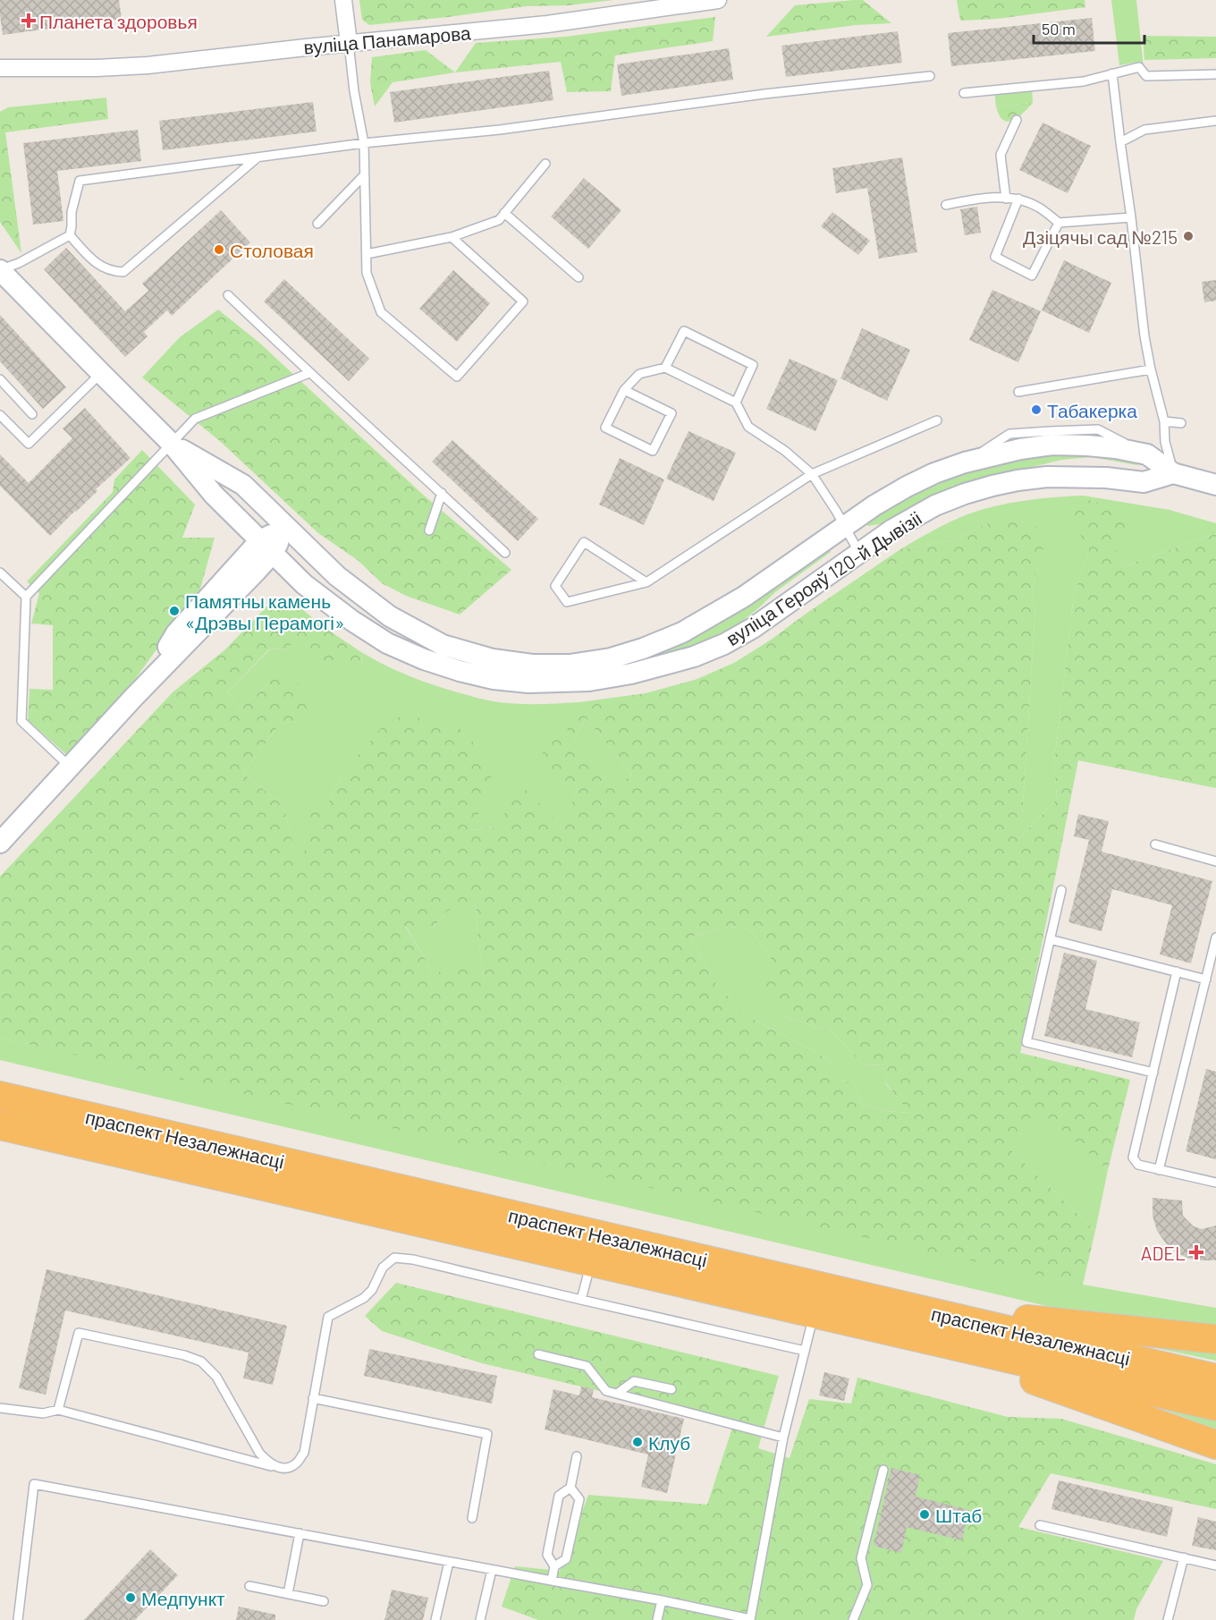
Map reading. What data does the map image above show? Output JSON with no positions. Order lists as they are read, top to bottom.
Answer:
{
  "streets": {
    "highway": ["праспект Незалежнасці"],
    "street": ["вуліца Панамарова", "вуліца Герояў 120-й Дывізіі"]
  },
  "places": {
    "health": ["Планета здоровья", "ADEL"],
    "other": [
      "Дзіцячы сад №215",
      "Столовая",
      "Табакерка",
      "Памятны камень «Дрэвы Перамогі»",
      "Клуб",
      "Штаб",
      "Медпункт"
    ]
  },
  "scale_bar": "50 m"
}
